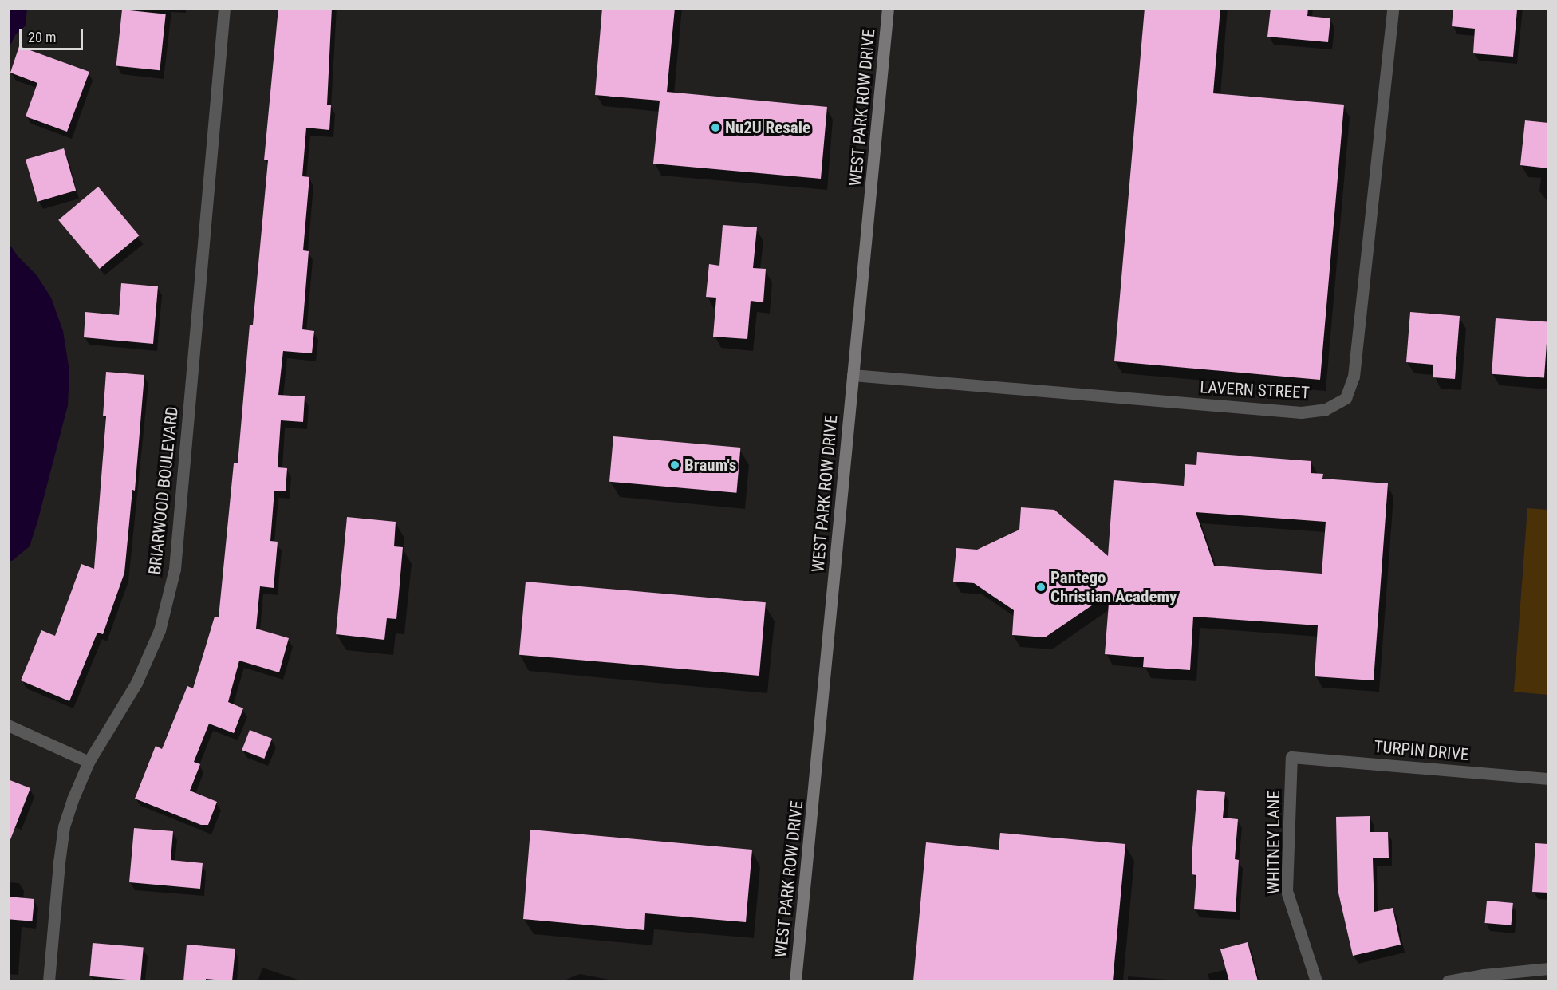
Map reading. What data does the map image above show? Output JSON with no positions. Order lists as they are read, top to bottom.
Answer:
{
  "streets": {
    "main road": ["WEST PARK ROW DRIVE"],
    "street": [
      "LAVERN STREET",
      "BRIARWOOD BOULEVARD",
      "TURPIN DRIVE",
      "WHITNEY LANE"
    ]
  },
  "crossings": [
    ["WEST PARK ROW DRIVE", "LAVERN STREET"],
    ["TURPIN DRIVE", "WHITNEY LANE"]
  ],
  "places": ["Nu2U Resale", "Braum's", "Pantego Christian Academy"],
  "scale_bar": "20 m"
}
